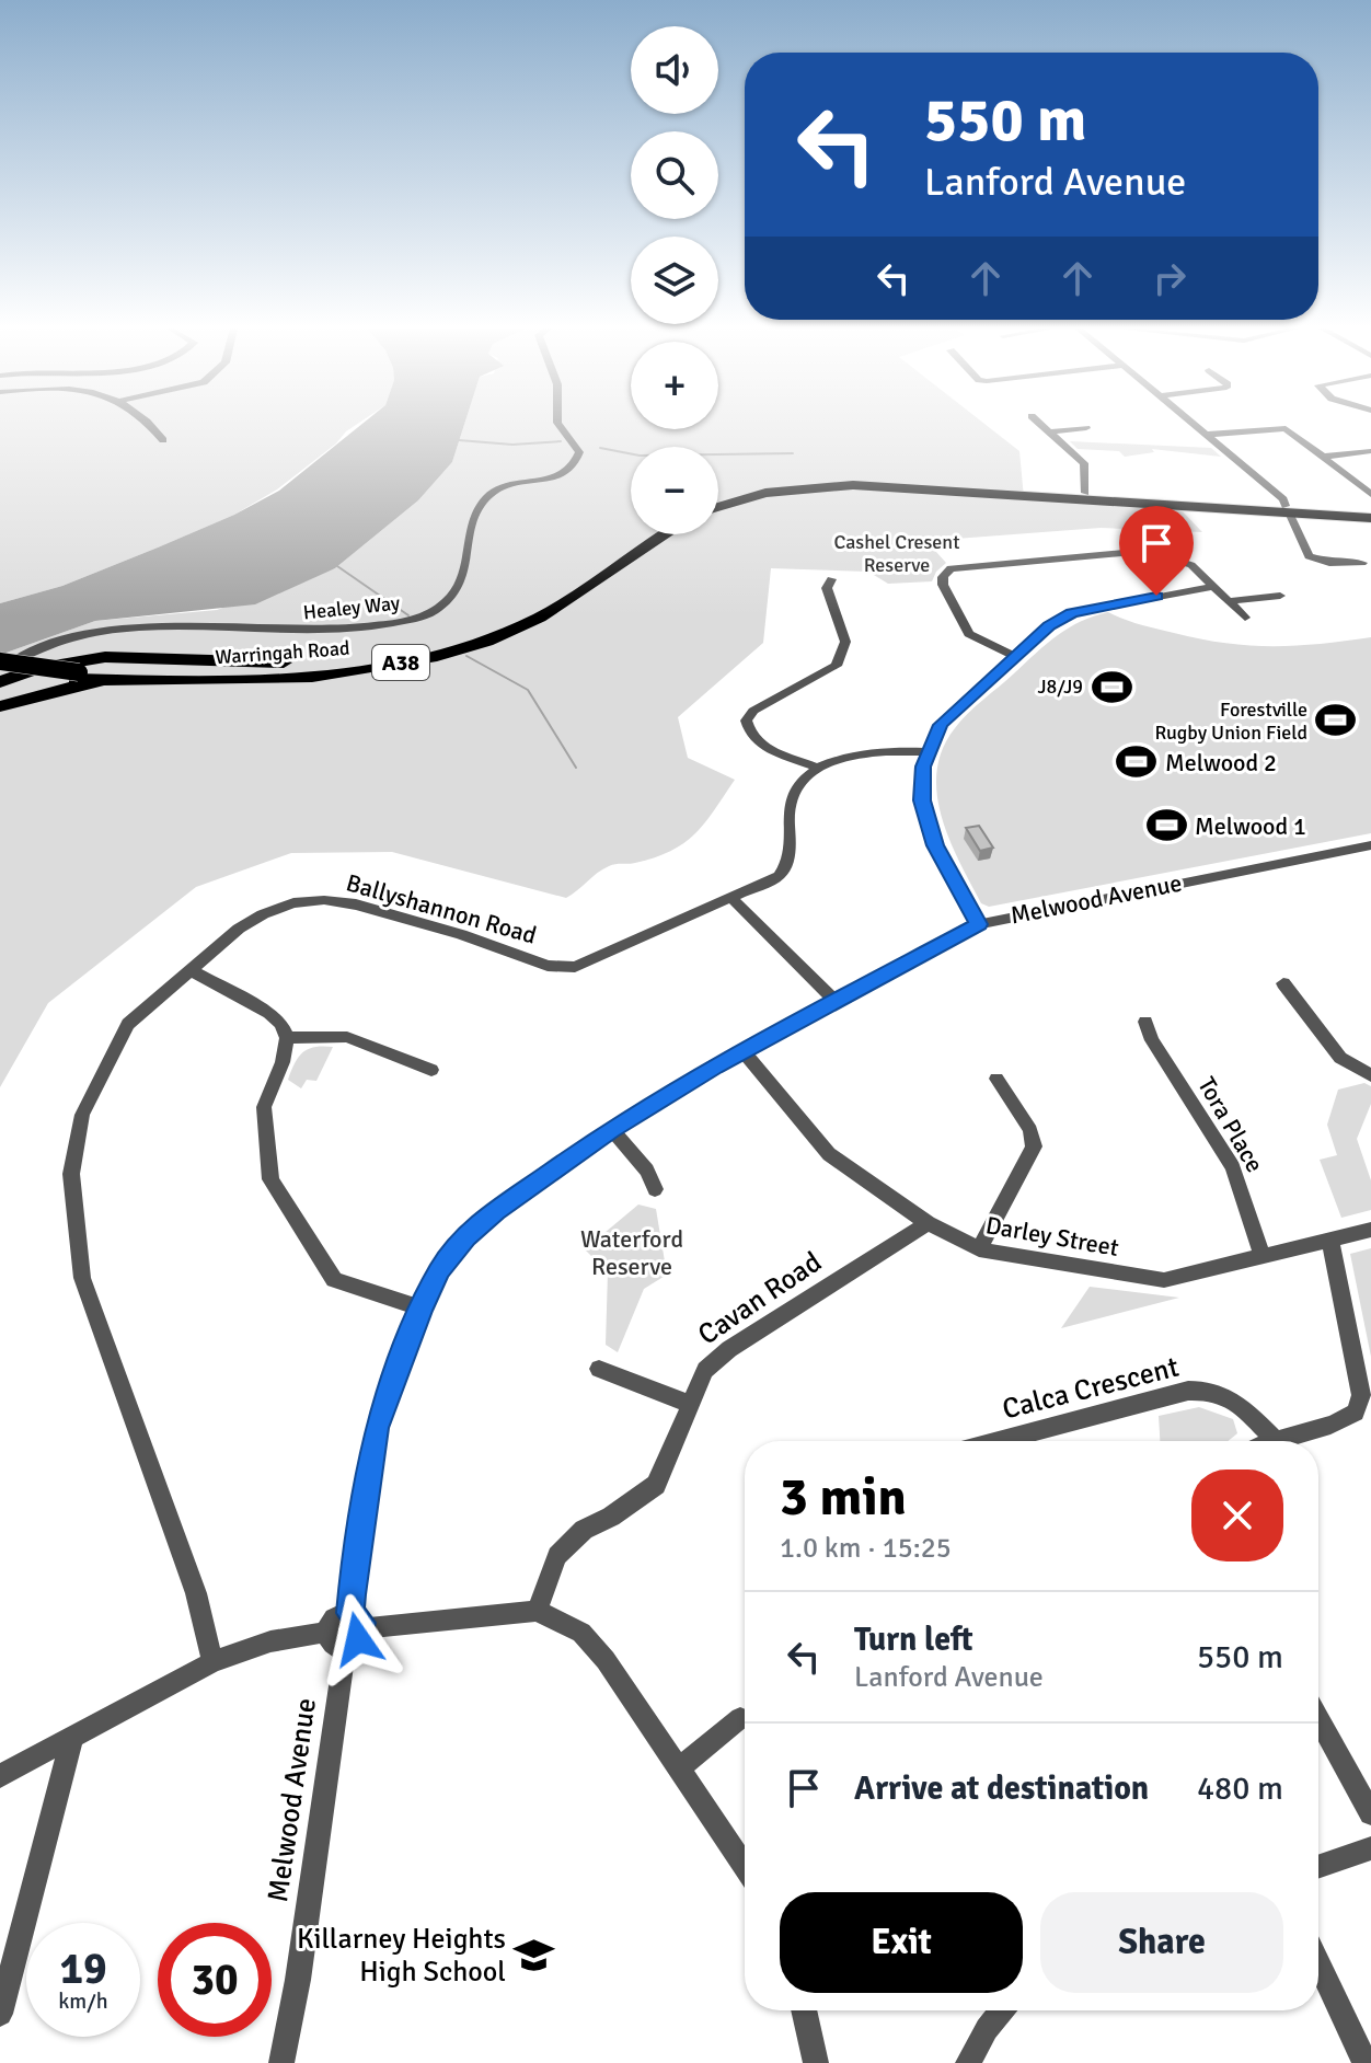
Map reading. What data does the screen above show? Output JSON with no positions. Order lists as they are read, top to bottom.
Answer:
{
  "streets": {
    "highway": ["Warringah Road", "A38"],
    "street": [
      "Healey Way",
      "Melwood Avenue",
      "Ballyshannon Road",
      "Tora Place",
      "Darley Street",
      "Cavan Road",
      "Calca Crescent"
    ]
  },
  "crossings": [
    ["Healey Way", "Warringah Road"],
    ["Melwood Avenue", "Darley Street"],
    ["Tora Place", "Darley Street"],
    ["Darley Street", "Cavan Road"]
  ],
  "parks": ["Cashel Cresent Reserve", "Waterford Reserve"],
  "places": {
    "sports": [
      "J8/J9",
      "Forestville Rugby Union Field",
      "Melwood 2",
      "Melwood 1"
    ],
    "school or university": ["Killarney Heights High School"]
  },
  "page": {
    "map_buttons": ["+", "−"],
    "turn": ["550 m", "Lanford Avenue"],
    "heading": ["3 min", "1.0 km · 15:25"],
    "list": [
      {
        "name": "Turn left",
        "note": "Lanford Avenue",
        "value": "550 m"
      },
      {
        "name": "Arrive at destination",
        "value": "480 m"
      }
    ],
    "buttons": ["Exit", "Share"],
    "speed": "19 km/h",
    "limit": "30"
  }
}
